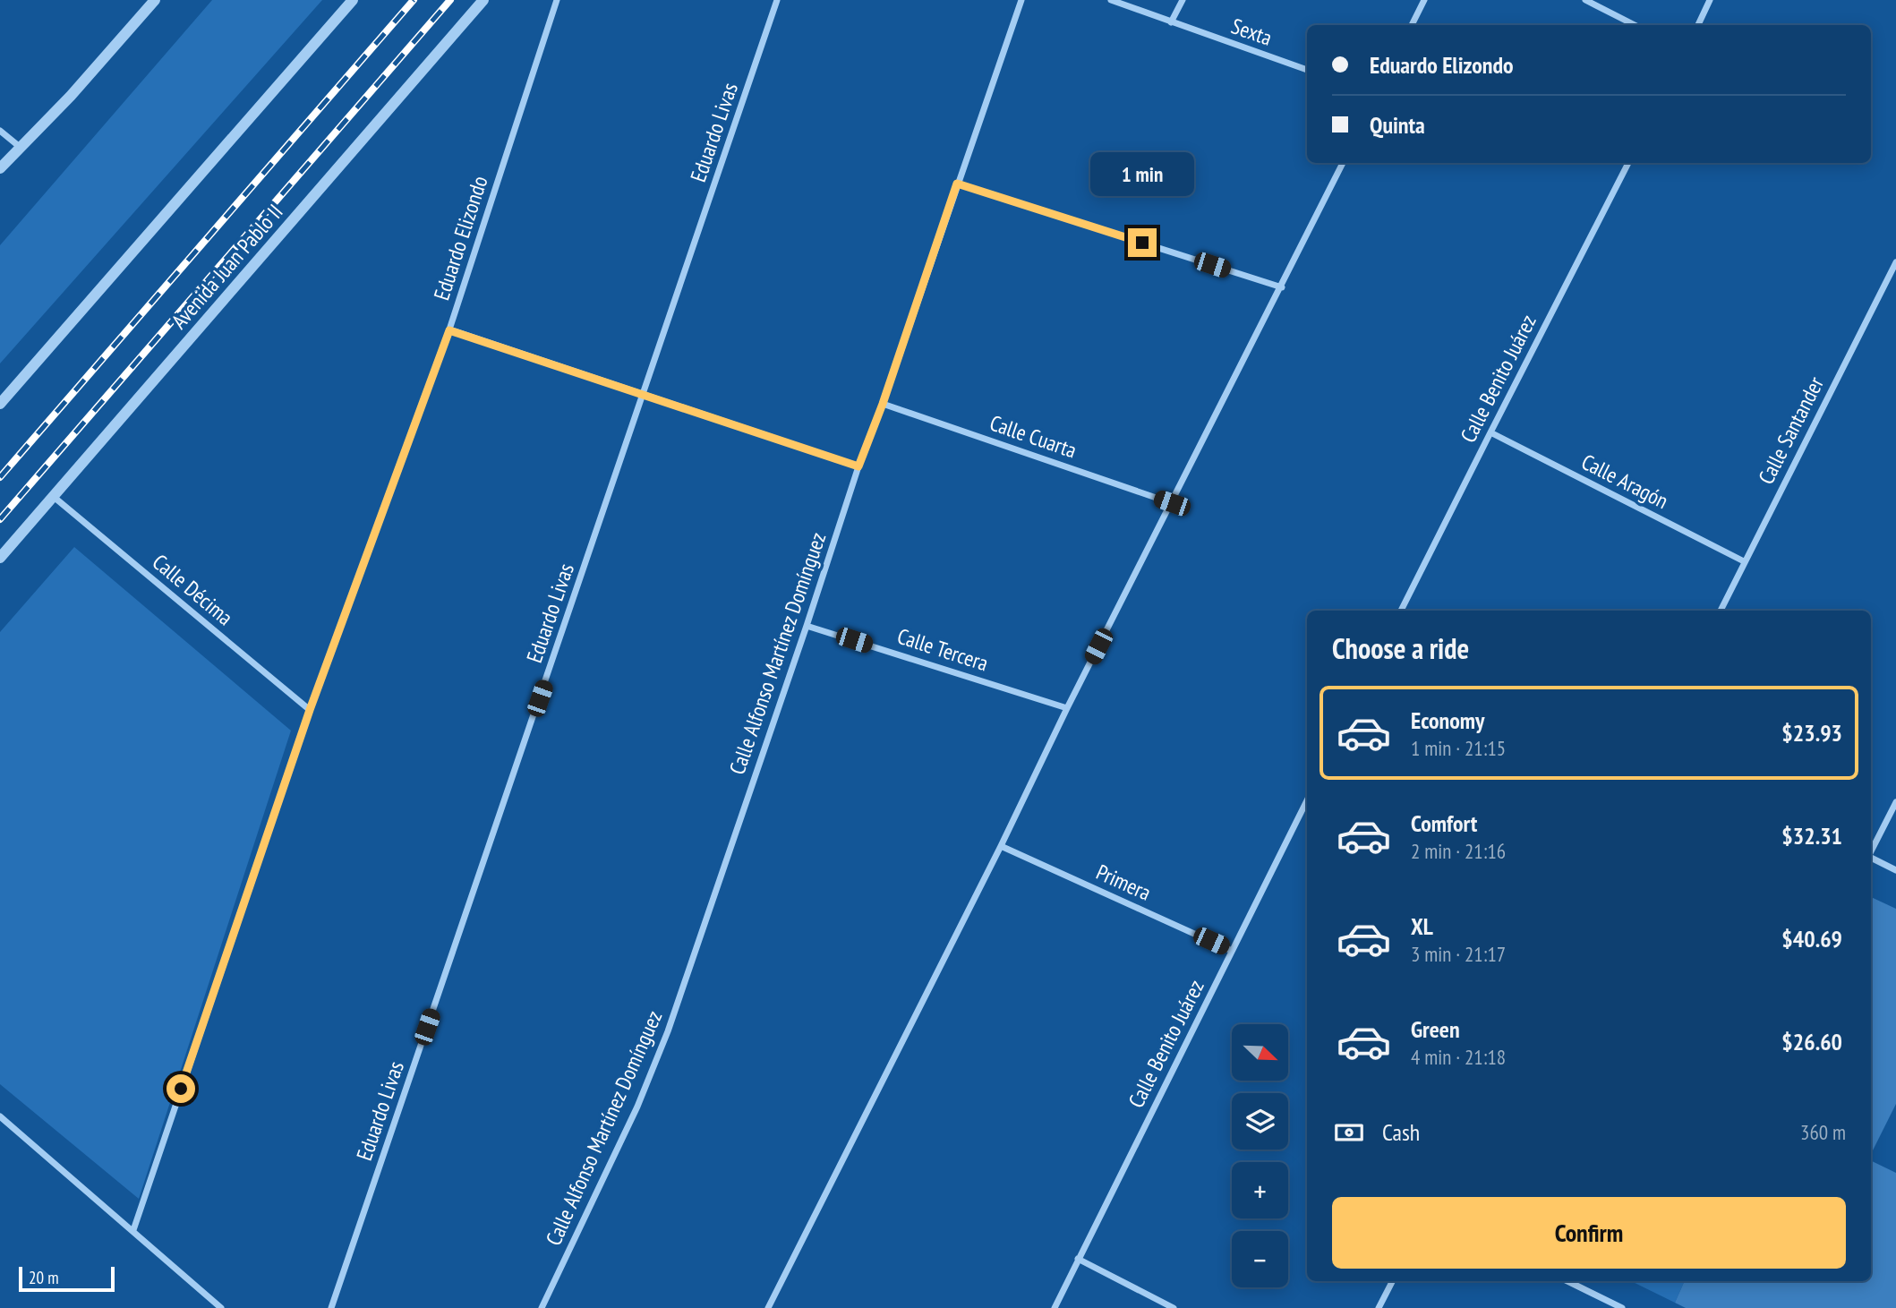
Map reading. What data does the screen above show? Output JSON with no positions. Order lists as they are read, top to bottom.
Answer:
{
  "streets": {
    "street": [
      "Sexta",
      "Eduardo Livas",
      "Eduardo Elizondo",
      "Avenida Juan Pablo II",
      "Calle Benito Juárez",
      "Calle Santander",
      "Calle Cuarta",
      "Calle Aragón",
      "Calle Décima",
      "Calle Tercera",
      "Calle Alfonso Martínez Domínguez",
      "Primera"
    ]
  },
  "crossings": [
    ["Eduardo Elizondo", "Calle Décima"],
    ["Avenida Juan Pablo II", "Calle Décima"],
    ["Calle Benito Juárez", "Calle Aragón"],
    ["Calle Benito Juárez", "Primera"],
    ["Calle Santander", "Calle Aragón"],
    ["Calle Cuarta", "Calle Alfonso Martínez Domínguez"],
    ["Calle Tercera", "Calle Alfonso Martínez Domínguez"]
  ],
  "scale_bar": "20 m",
  "north": "bottom right",
  "page": {
    "banner": ["Eduardo Elizondo", "Quinta"],
    "bubble": "1 min",
    "heading": "Choose a ride",
    "list": [
      {
        "name": "Economy",
        "note": "1 min · 21:15",
        "value": "$23.93"
      },
      {
        "name": "Comfort",
        "note": "2 min · 21:16",
        "value": "$32.31"
      },
      {
        "name": "XL",
        "note": "3 min · 21:17",
        "value": "$40.69"
      },
      {
        "name": "Green",
        "note": "4 min · 21:18",
        "value": "$26.60"
      }
    ],
    "map_buttons": ["+", "−"],
    "pay": ["Cash", "360 m"],
    "buttons": "Confirm",
    "scale": "20 m"
  }
}
